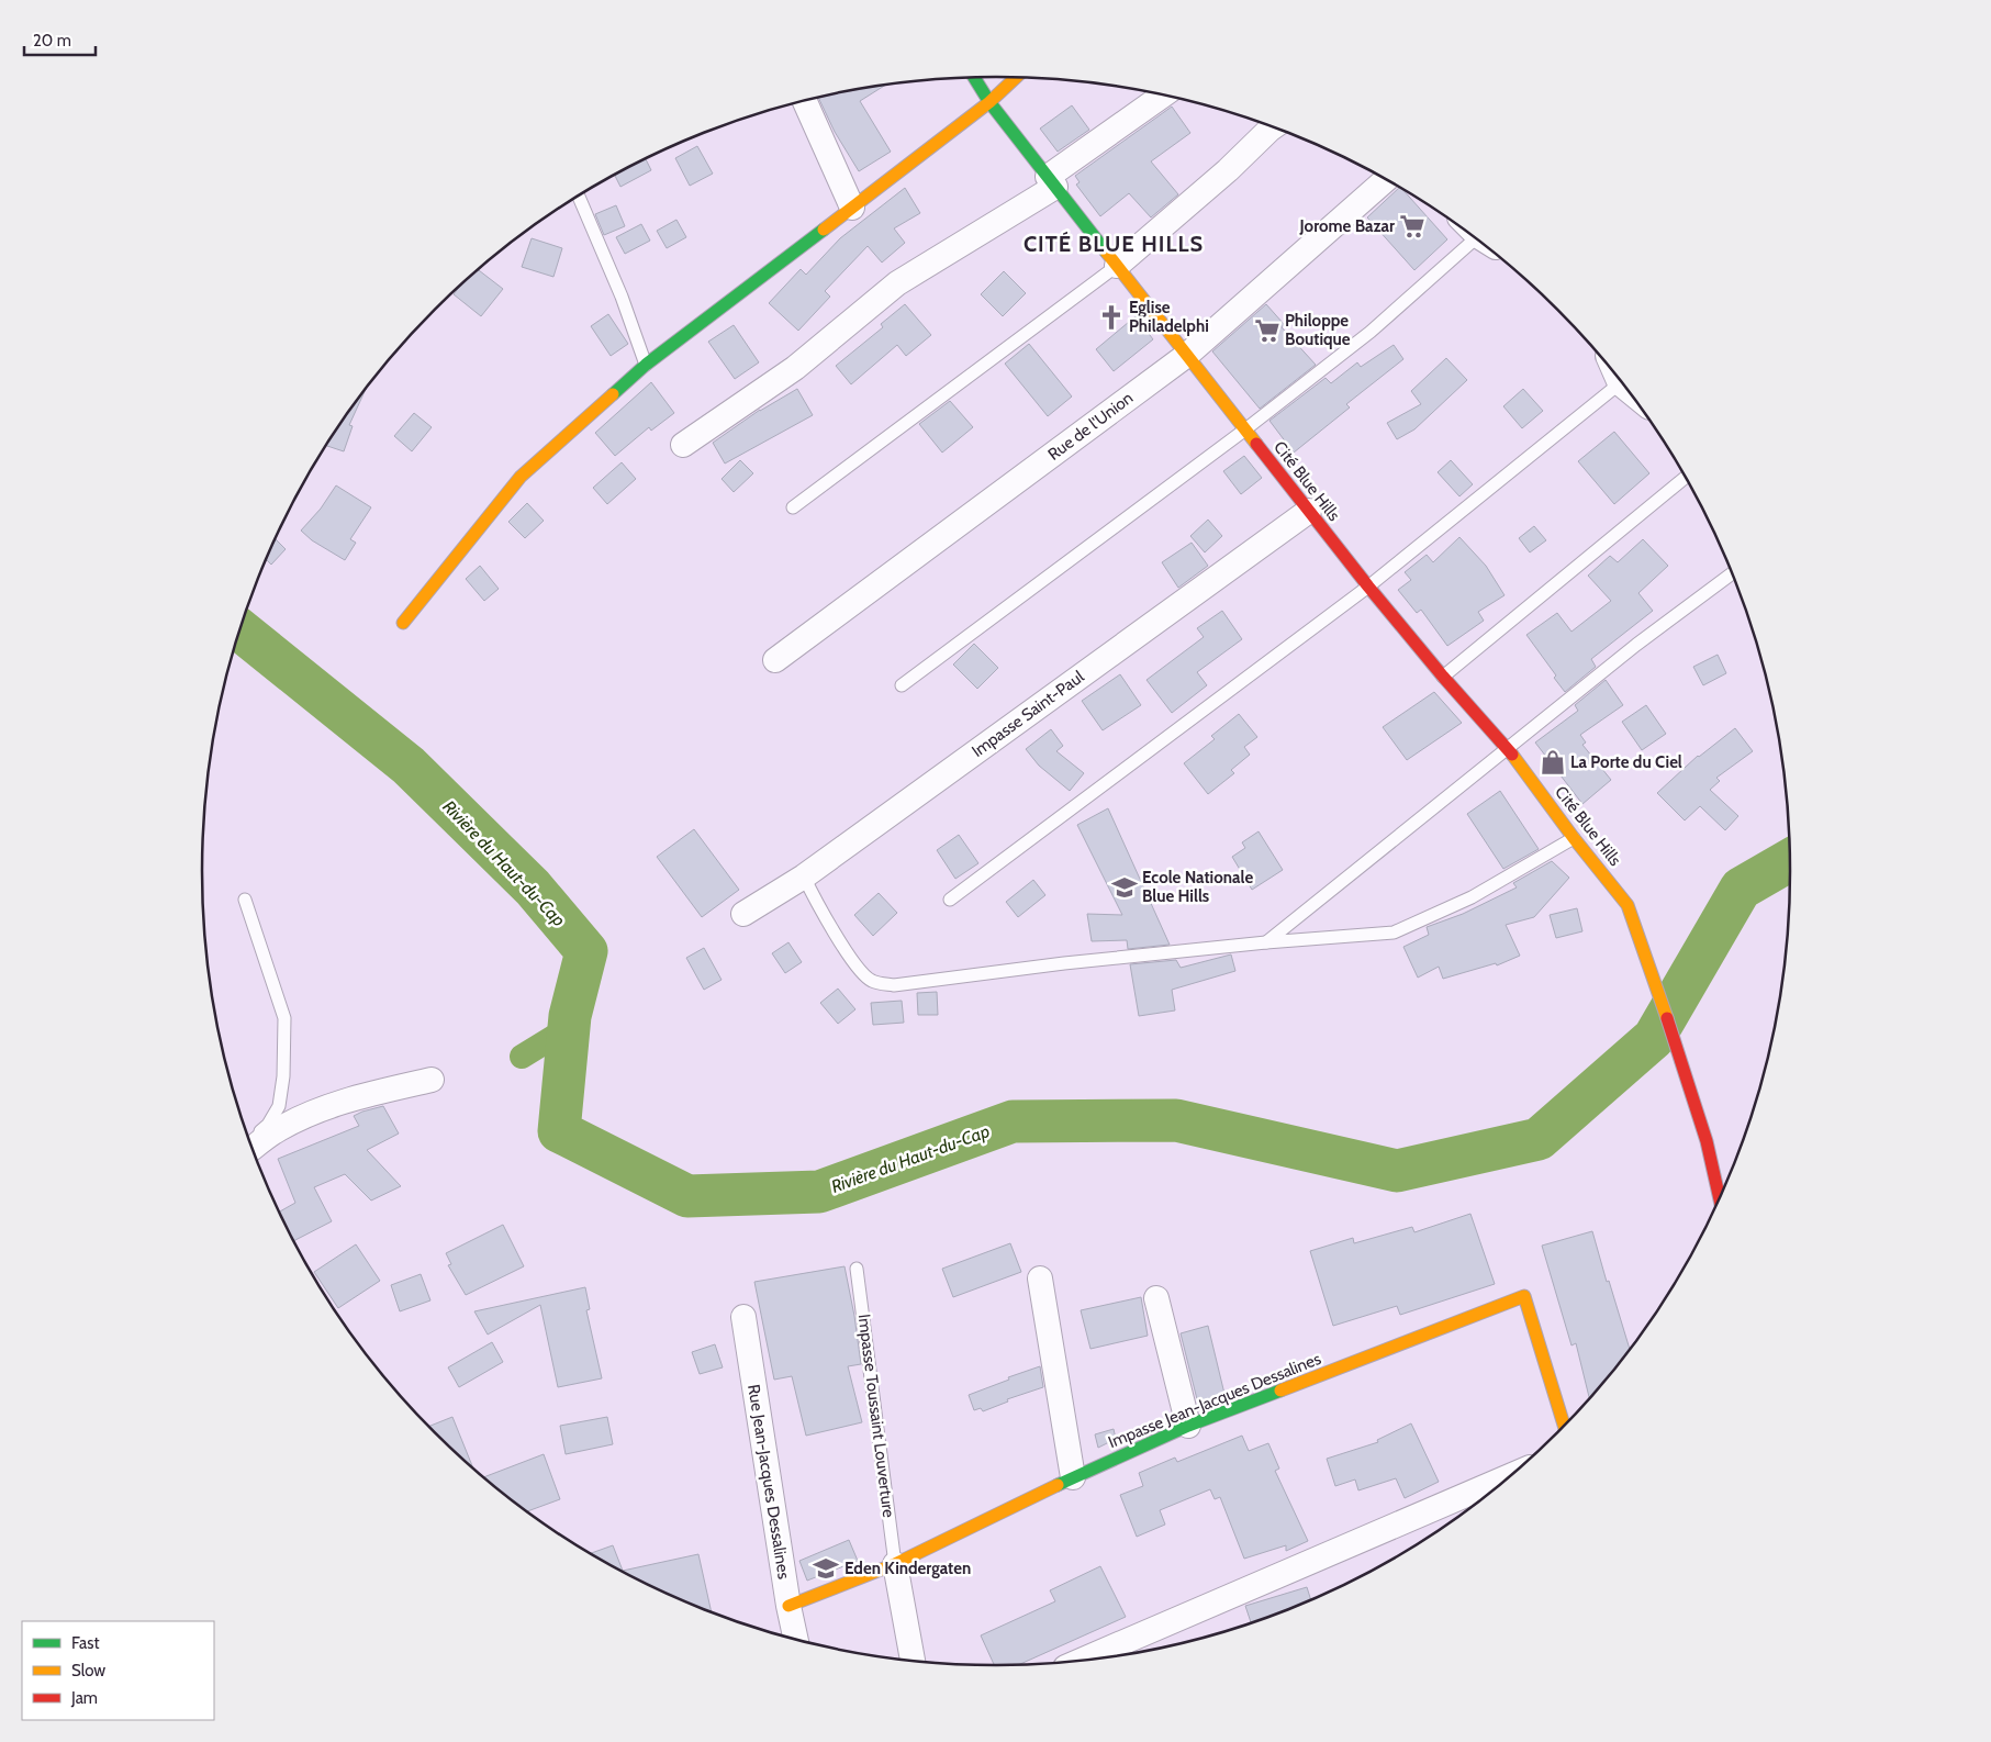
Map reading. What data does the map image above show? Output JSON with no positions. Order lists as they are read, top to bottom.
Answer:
{
  "streets": {
    "street": [
      "Rue de l'Union",
      "Cité Blue Hills",
      "Impasse Saint-Paul",
      "Impasse Jean-Jacques Dessalines",
      "Rue Jean-Jacques Dessalines"
    ],
    "lane": ["Impasse Toussaint Louverture"]
  },
  "crossings": [
    ["Rue de l'Union", "Cité Blue Hills"],
    ["Cité Blue Hills", "Impasse Saint-Paul"],
    ["Impasse Jean-Jacques Dessalines", "Impasse Toussaint Louverture"],
    ["Impasse Jean-Jacques Dessalines", "Rue Jean-Jacques Dessalines"]
  ],
  "districts": ["CITÉ BLUE HILLS"],
  "water": ["Rivière du Haut-du-Cap"],
  "places": {
    "supermarket": ["Jorome Bazar", "Philoppe Boutique"],
    "church": ["Eglise Philadelphi"],
    "shop": ["La Porte du Ciel"],
    "school or university": ["Ecole Nationale Blue Hills", "Eden Kindergaten"]
  },
  "legend": ["Fast", "Slow", "Jam"],
  "scale_bar": "20 m"
}
